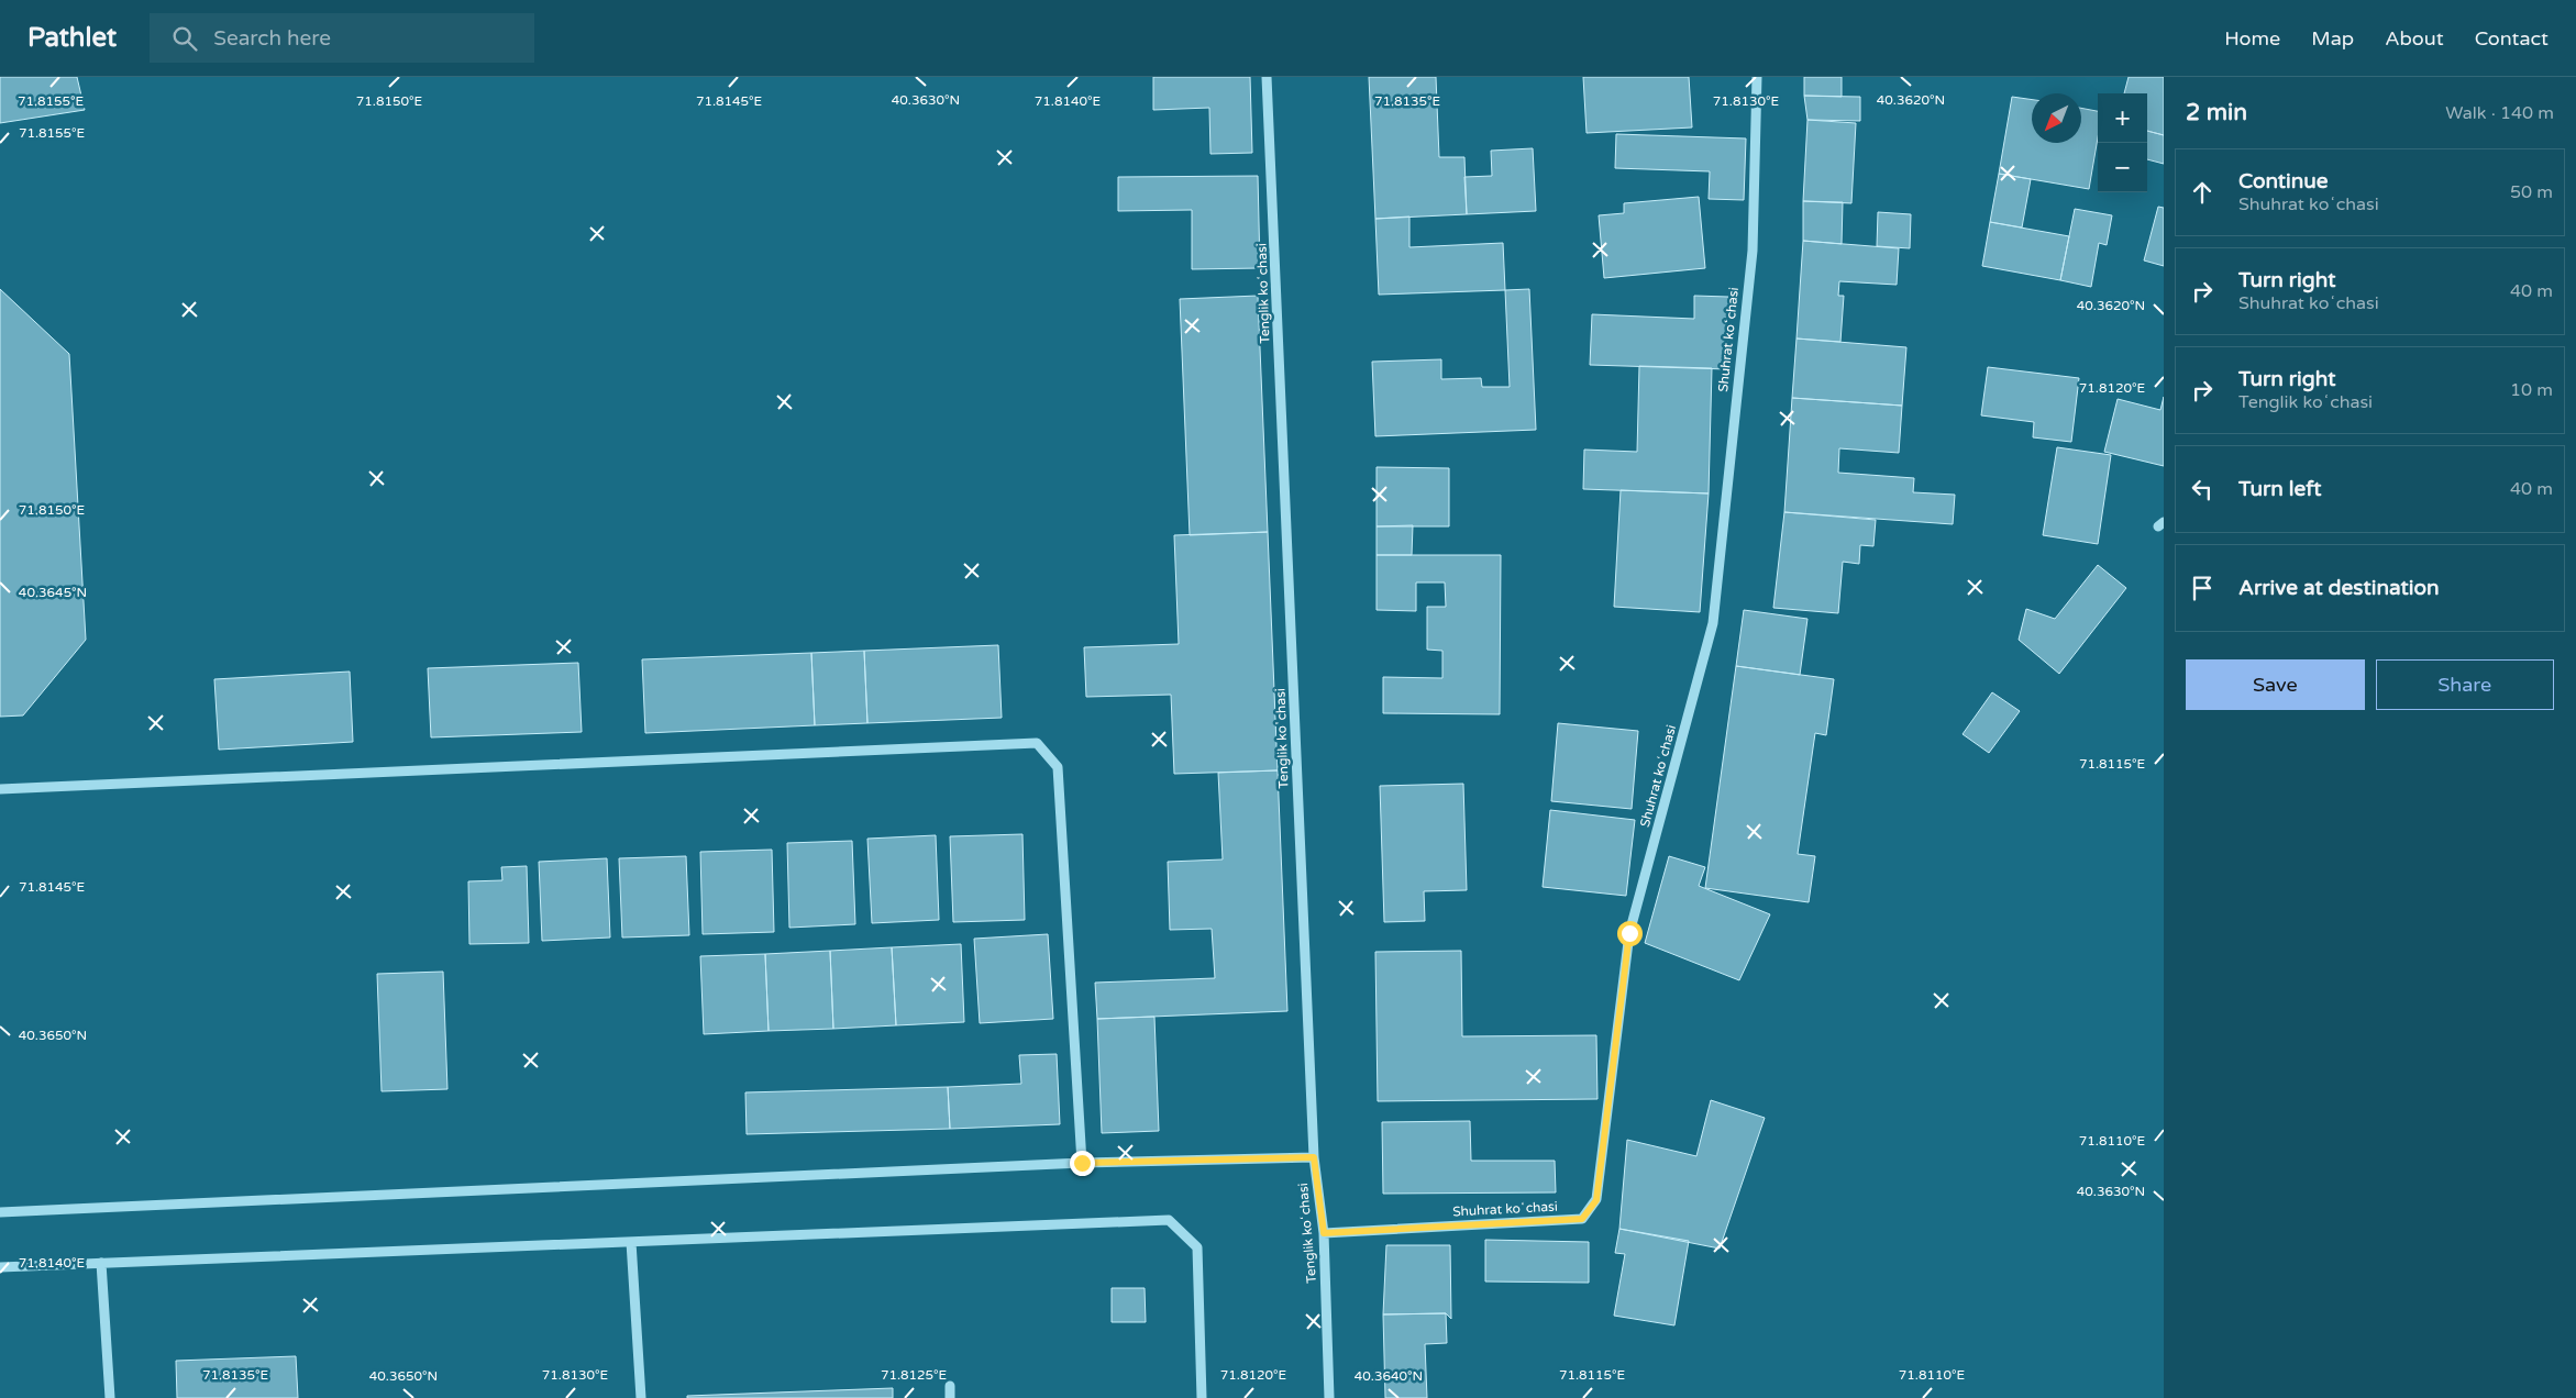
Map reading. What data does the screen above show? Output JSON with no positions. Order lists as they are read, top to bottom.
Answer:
{
  "streets": {
    "street": ["Tenglik koʻchasi", "Shuhrat koʻchasi"]
  },
  "crossings": [
    ["Tenglik koʻchasi", "Shuhrat koʻchasi"]
  ],
  "north": "bottom left",
  "page": {
    "header": "Pathlet",
    "search": "Search here",
    "nav": [
      "Home",
      "Map",
      "About",
      "Contact"
    ],
    "heading": ["2 min", "Walk · 140 m"],
    "map_buttons": ["+", "−"],
    "list": [
      ["Continue", "Shuhrat koʻchasi", "50 m"],
      ["Turn right", "Shuhrat koʻchasi", "40 m"],
      ["Turn right", "Tenglik koʻchasi", "10 m"],
      ["Turn left", "40 m"],
      "Arrive at destination"
    ],
    "buttons": ["Save", "Share"]
  },
  "coordinates": [
    "40.3620°N",
    "40.3630°N",
    "71.8155°E",
    "71.8150°E",
    "71.8145°E",
    "71.8140°E",
    "71.8135°E",
    "71.8130°E",
    "71.8120°E",
    "40.3645°N",
    "71.8115°E",
    "40.3650°N",
    "71.8110°E",
    "71.8125°E",
    "40.3640°N"
  ]
}
